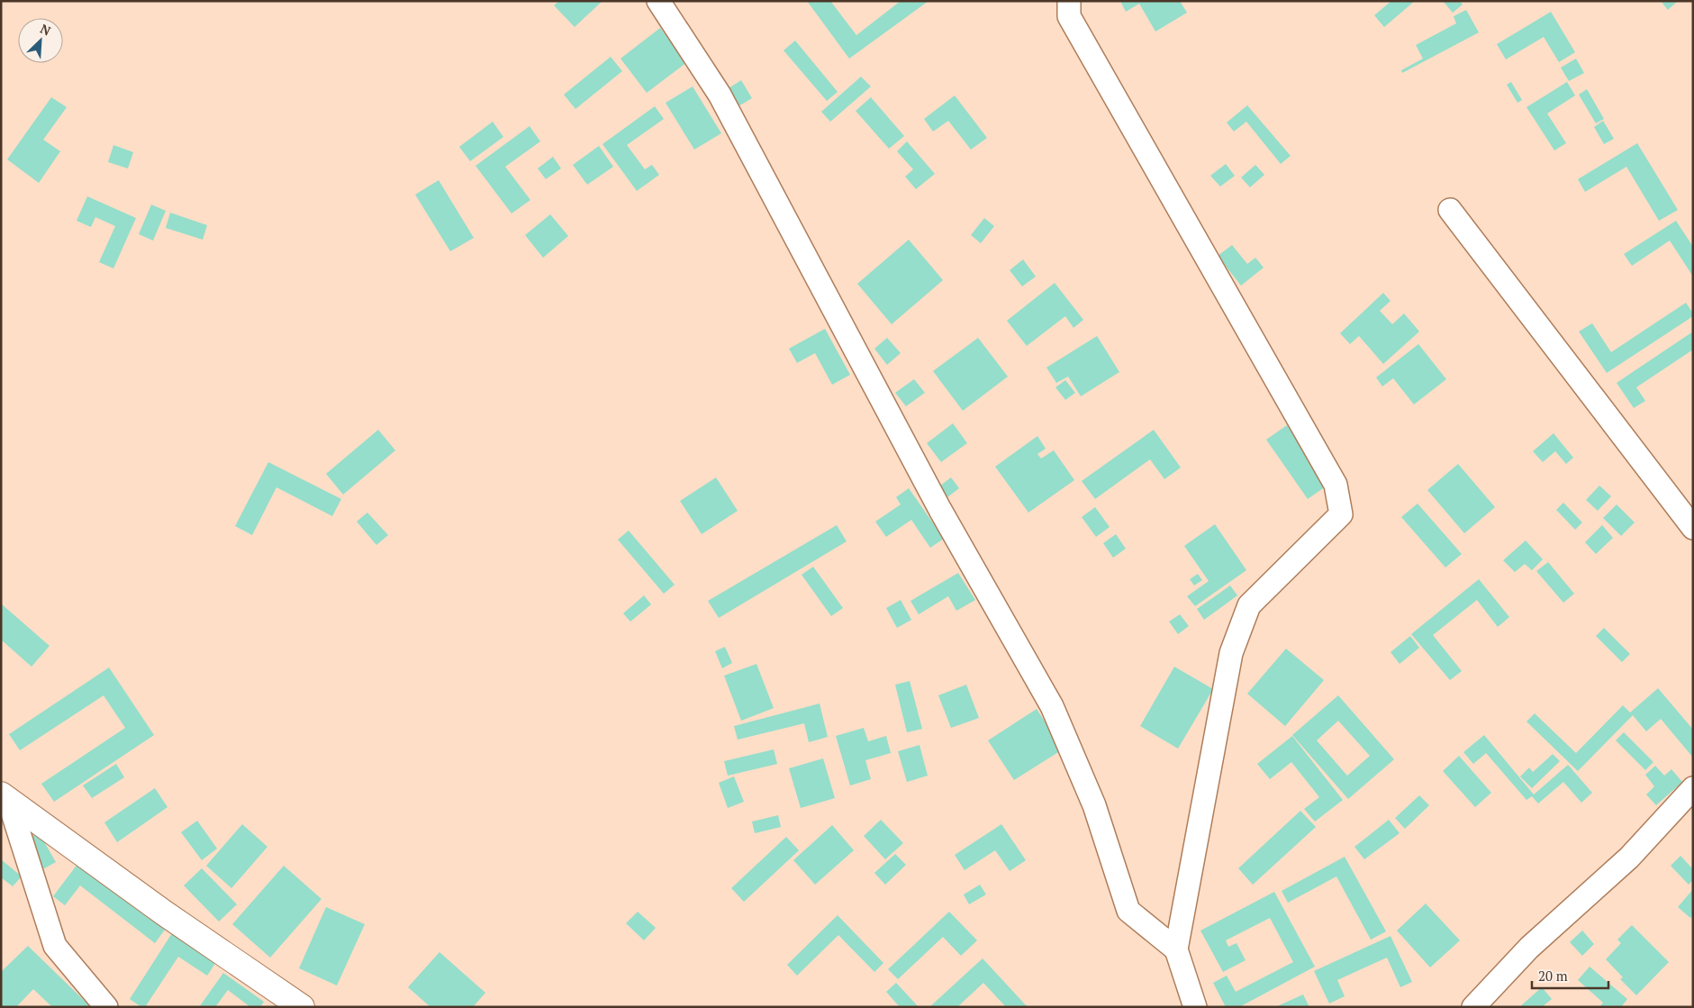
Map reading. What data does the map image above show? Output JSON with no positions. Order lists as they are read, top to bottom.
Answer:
{
  "scale_bar": "20 m",
  "north": "top right"
}
